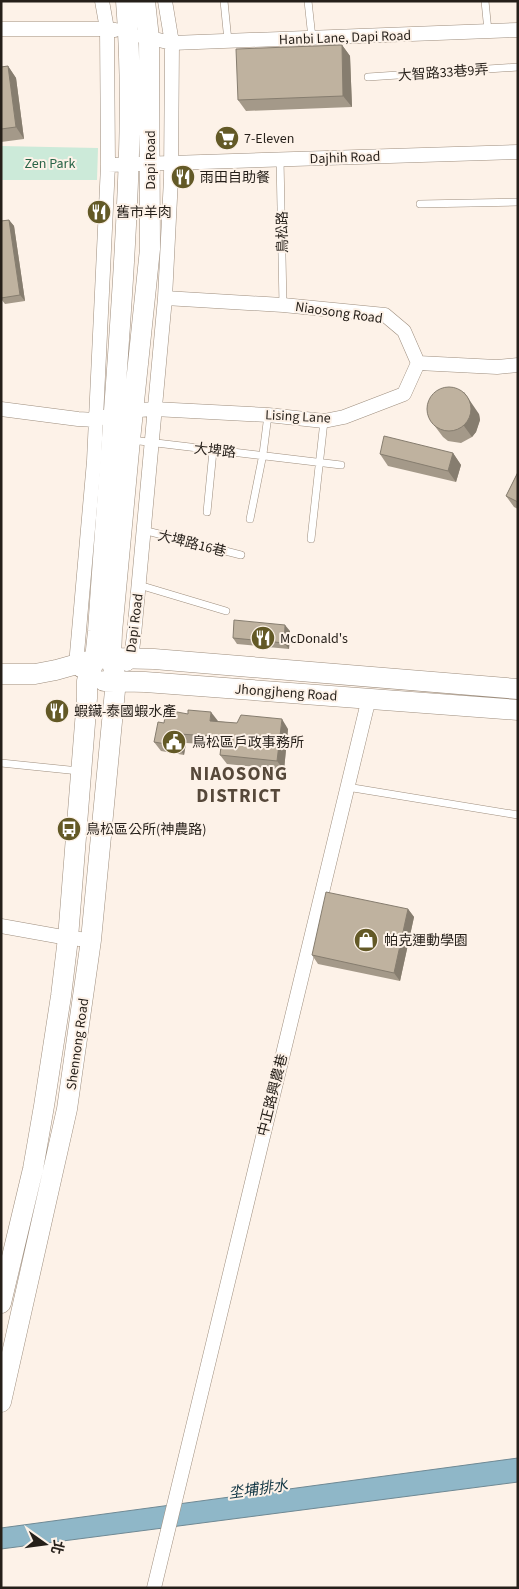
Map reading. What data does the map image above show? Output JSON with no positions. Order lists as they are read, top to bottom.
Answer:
{
  "streets": {
    "main road": ["Dapi Road", "Jhongjheng Road", "Shennong Road"],
    "street": [
      "Hanbi Lane, Dapi Road",
      "Dajhih Road",
      "Niaosong Road",
      "Lising Lane",
      "中正路興農巷"
    ],
    "lane": [
      "大智路33巷9弄",
      "鳥松路",
      "大埤路",
      "大埤路16巷"
    ]
  },
  "crossings": [
    ["Hanbi Lane, Dapi Road", "Dapi Road"],
    ["Dajhih Road", "Dapi Road"],
    ["Dajhih Road", "鳥松路"],
    ["Dapi Road", "Niaosong Road"],
    ["Dapi Road", "Lising Lane"],
    ["Dapi Road", "大埤路"],
    ["Dapi Road", "大埤路16巷"],
    ["Dapi Road", "Jhongjheng Road"],
    ["Dapi Road", "Shennong Road"],
    ["鳥松路", "Niaosong Road"],
    ["Niaosong Road", "Lising Lane"],
    ["Lising Lane", "大埤路"],
    ["Jhongjheng Road", "Shennong Road"],
    ["Jhongjheng Road", "中正路興農巷"]
  ],
  "districts": ["NIAOSONG DISTRICT"],
  "water": ["坔埔排水"],
  "parks": ["Zen Park"],
  "places": {
    "supermarket": ["7-Eleven"],
    "restaurant": [
      "雨田自助餐",
      "舊市羊肉",
      "McDonald's",
      "蝦鑶-泰國蝦水產"
    ],
    "public building": ["鳥松區戶政事務所"],
    "bus stop": ["鳥松區公所(神農路)"],
    "shop": ["帕克運動學園"]
  },
  "north": "right"
}
